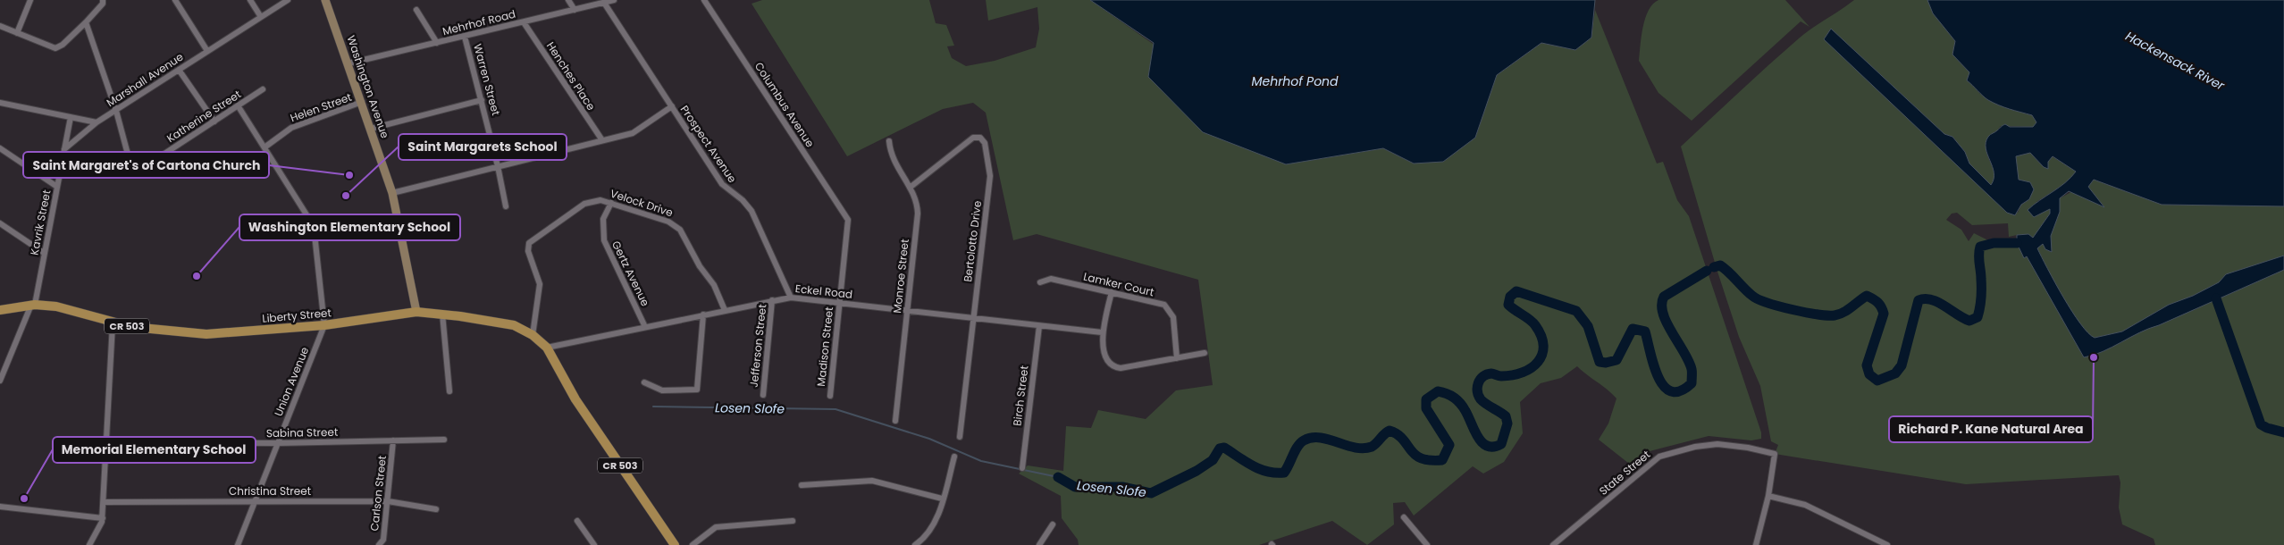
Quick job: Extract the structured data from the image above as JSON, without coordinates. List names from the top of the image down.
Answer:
{
  "streets": {
    "main road": ["Liberty Street", "CR 503"],
    "street": [
      "Mehrhof Road",
      "Henches Place",
      "Marshall Avenue",
      "Warren Street",
      "Washington Avenue",
      "Columbus Avenue",
      "Helen Street",
      "Katherine Street",
      "Prospect Avenue",
      "Velock Drive",
      "Kavrik Street",
      "Bertolotto Drive",
      "Gertz Avenue",
      "Monroe Street",
      "Lamker Court",
      "Eckel Road",
      "Jefferson Street",
      "Madison Street",
      "Union Avenue",
      "Birch Street",
      "Sabina Street",
      "State Street",
      "Christina Street",
      "Carlson Street"
    ]
  },
  "crossings": [
    ["Mehrhof Road", "Henches Place"],
    ["Mehrhof Road", "Warren Street"],
    ["Mehrhof Road", "Washington Avenue"],
    ["Mehrhof Road", "Prospect Avenue"],
    ["Marshall Avenue", "Katherine Street"],
    ["Marshall Avenue", "Kavrik Street"],
    ["Washington Avenue", "Helen Street"],
    ["Washington Avenue", "Liberty Street"],
    ["Columbus Avenue", "Madison Street"],
    ["Prospect Avenue", "Eckel Road"],
    ["Velock Drive", "Gertz Avenue"],
    ["Velock Drive", "Eckel Road"],
    ["Velock Drive", "Liberty Street"],
    ["Kavrik Street", "Liberty Street"],
    ["Bertolotto Drive", "Monroe Street"],
    ["Bertolotto Drive", "Eckel Road"],
    ["Gertz Avenue", "Eckel Road"],
    ["Monroe Street", "Eckel Road"],
    ["Eckel Road", "Liberty Street"],
    ["Eckel Road", "Jefferson Street"],
    ["Eckel Road", "Madison Street"],
    ["Eckel Road", "Birch Street"],
    ["Liberty Street", "Union Avenue"],
    ["Union Avenue", "Sabina Street"],
    ["Union Avenue", "Christina Street"],
    ["Sabina Street", "Carlson Street"],
    ["Christina Street", "Carlson Street"]
  ],
  "water": ["Hackensack River", "Mehrhof Pond", "Losen Slofe"],
  "places": [
    "Saint Margaret's of Cartona Church",
    "Saint Margarets School",
    "Washington Elementary School",
    "Richard P. Kane Natural Area",
    "Memorial Elementary School"
  ]
}
